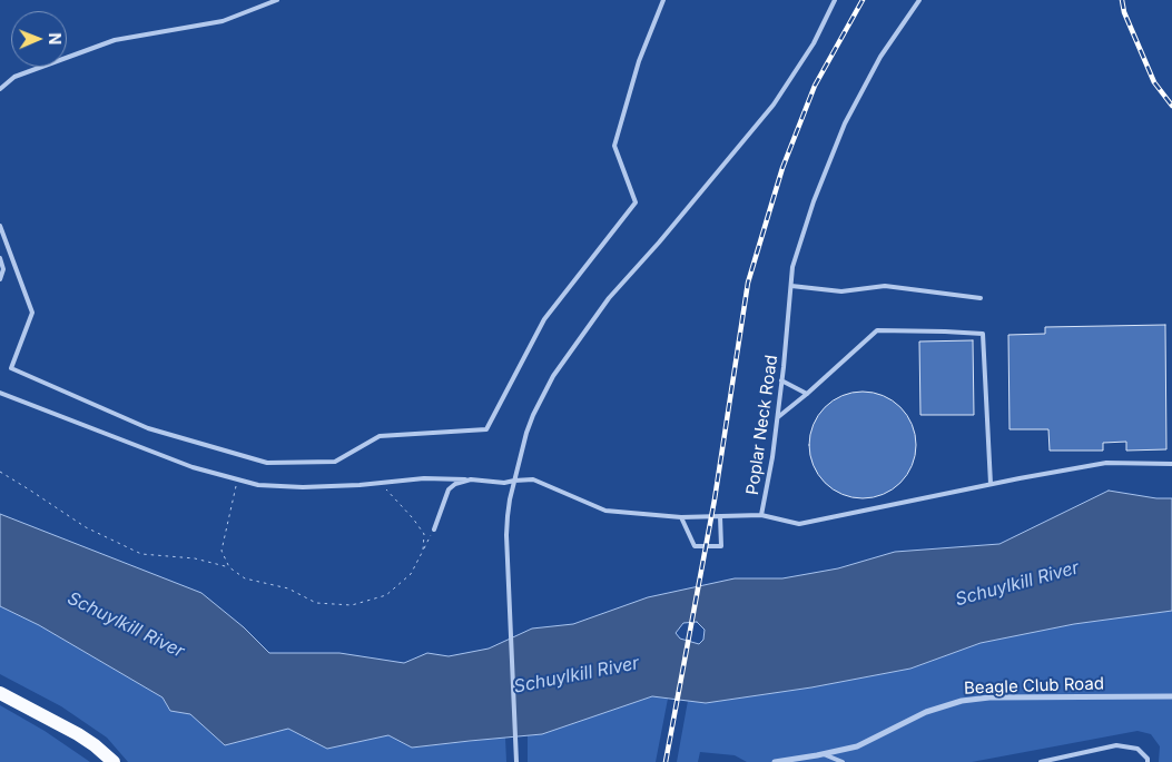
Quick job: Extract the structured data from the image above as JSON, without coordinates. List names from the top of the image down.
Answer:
{
  "streets": {
    "street": ["Beagle Club Road"],
    "lane": ["Poplar Neck Road"]
  },
  "water": ["Schuylkill River"],
  "north": "right"
}
